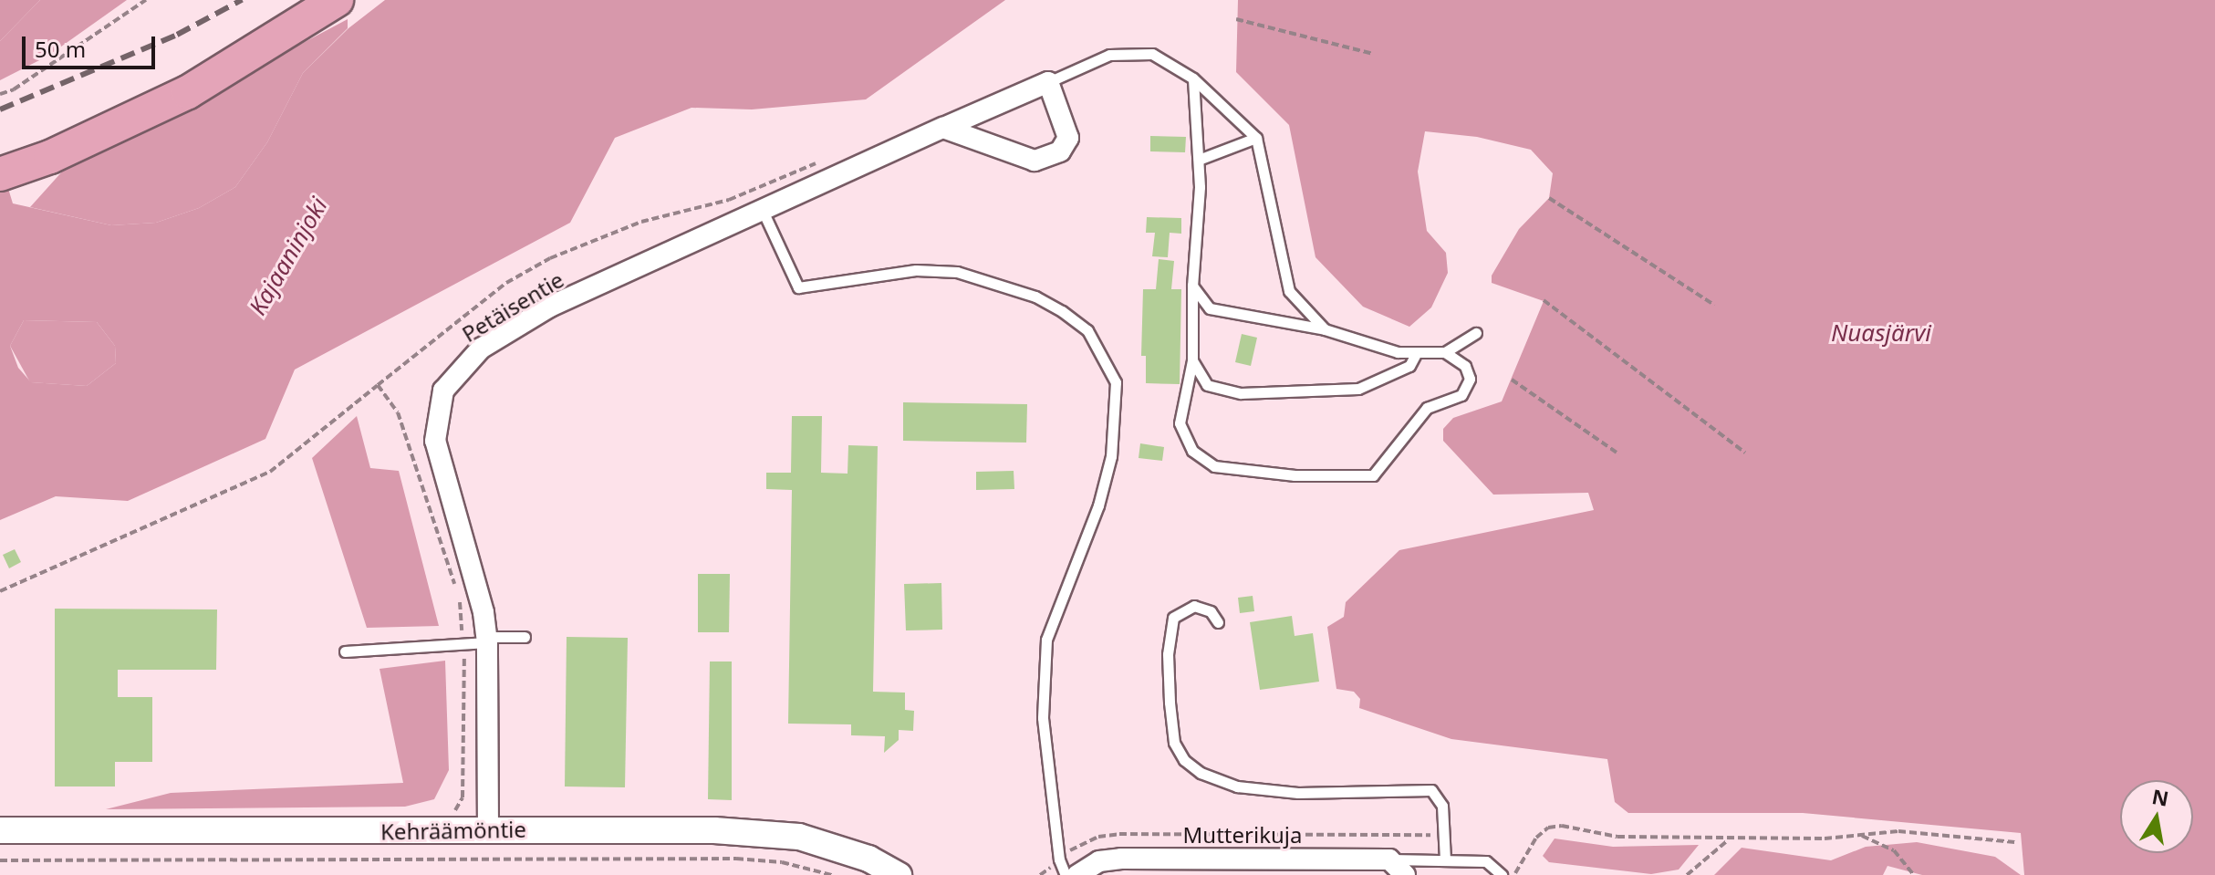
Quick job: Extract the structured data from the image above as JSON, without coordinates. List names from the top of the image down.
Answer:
{
  "streets": {
    "street": ["Petäisentie", "Kehräämöntie", "Mutterikuja"]
  },
  "crossings": [
    ["Petäisentie", "Kehräämöntie"]
  ],
  "water": ["Kajaaninjoki", "Nuasjärvi"],
  "scale_bar": "50 m",
  "north": "top"
}
